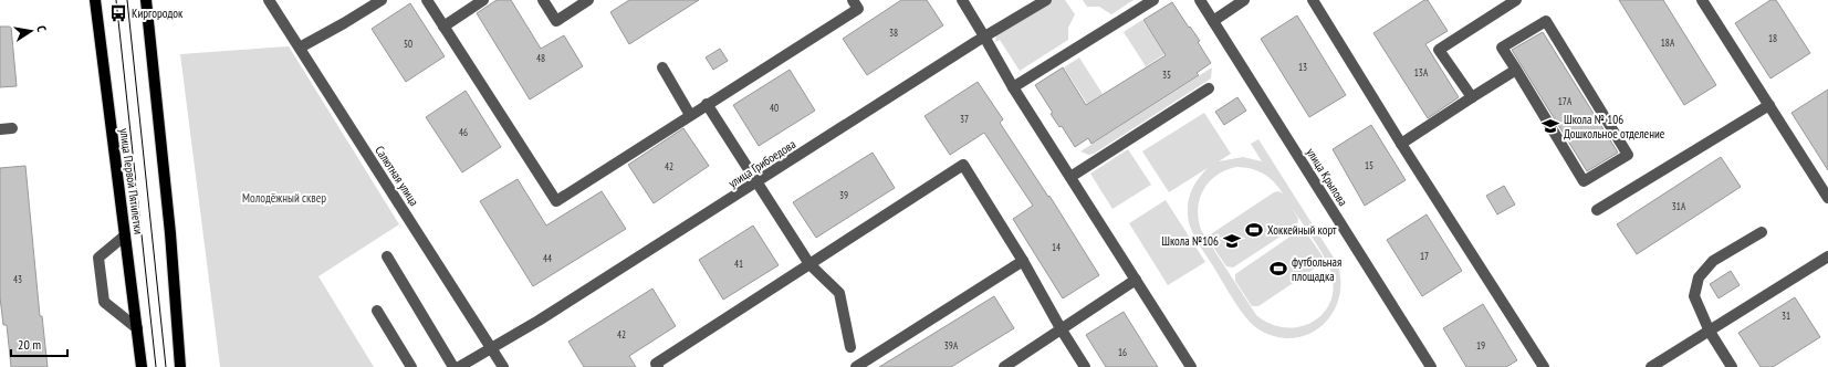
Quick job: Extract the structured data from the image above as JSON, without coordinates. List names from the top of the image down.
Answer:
{
  "streets": {
    "main road": ["улица Первой Пятилетки"],
    "street": ["улица Грибоедова", "Салютная улица", "улица Крылова"]
  },
  "crossings": [
    ["улица Грибоедова", "Салютная улица"]
  ],
  "parks": ["Молодёжный сквер"],
  "places": {
    "bus stop": ["Киргородок"],
    "school or university": ["Школа № 106 Дошкольное отделение", "Школа №106"],
    "sports": ["Хоккейный корт", "футбольная площадка"]
  },
  "house_numbers": [
    "38",
    "18",
    "18А",
    "50",
    "48",
    "13",
    "13А",
    "35",
    "17А",
    "40",
    "37",
    "46",
    "15",
    "42",
    "39",
    "31А",
    "14",
    "17",
    "44",
    "41",
    "43",
    "31",
    "42",
    "39А",
    "19",
    "16"
  ],
  "scale_bar": "20 m",
  "north": "right"
}
